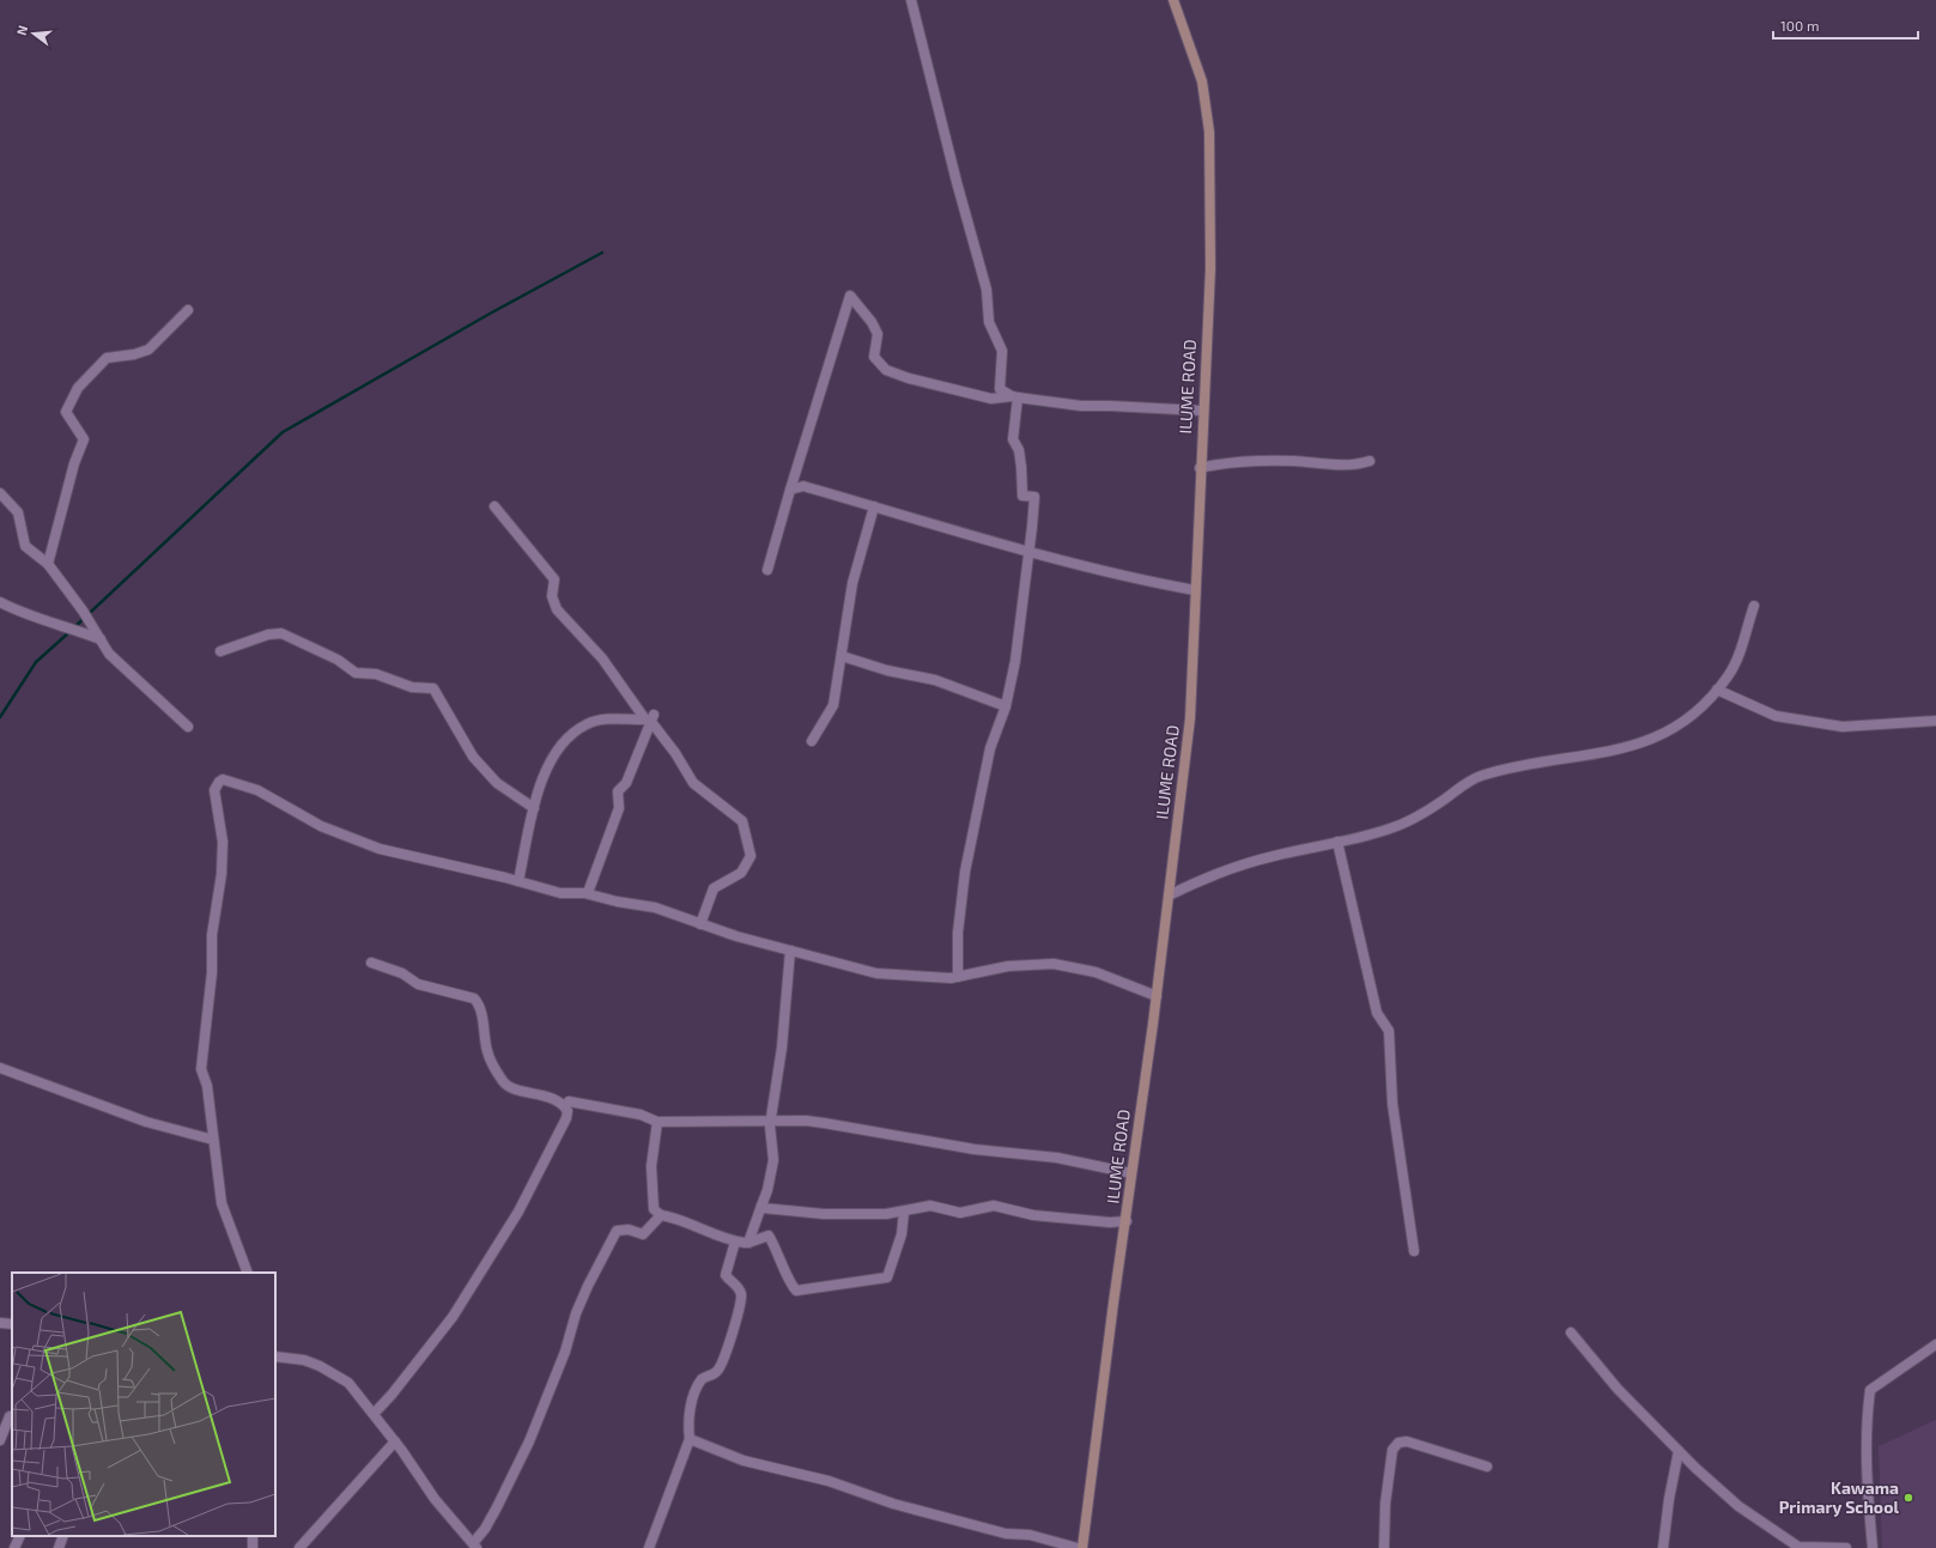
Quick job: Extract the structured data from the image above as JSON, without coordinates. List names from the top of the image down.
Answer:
{
  "streets": {
    "street": ["ILUME ROAD"]
  },
  "places": ["Kawama Primary School"],
  "scale_bar": "100 m",
  "north": "left"
}
